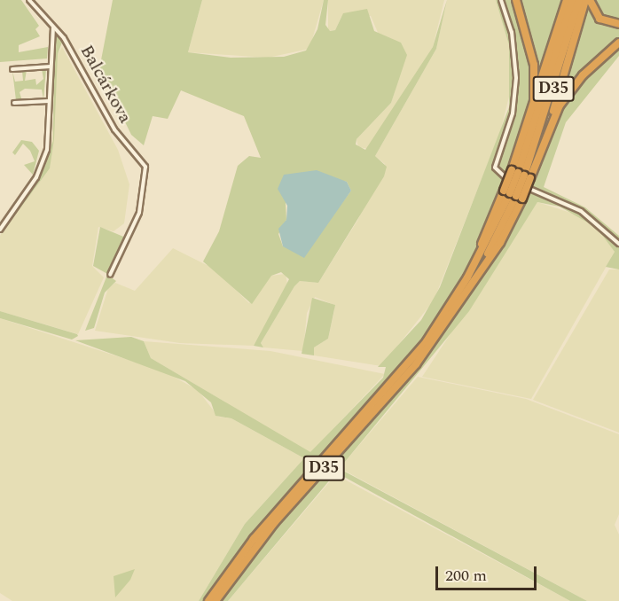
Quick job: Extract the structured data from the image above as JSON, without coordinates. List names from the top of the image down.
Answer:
{
  "streets": {
    "highway": ["D35"],
    "street": ["Balcárkova"]
  },
  "scale_bar": "200 m"
}
